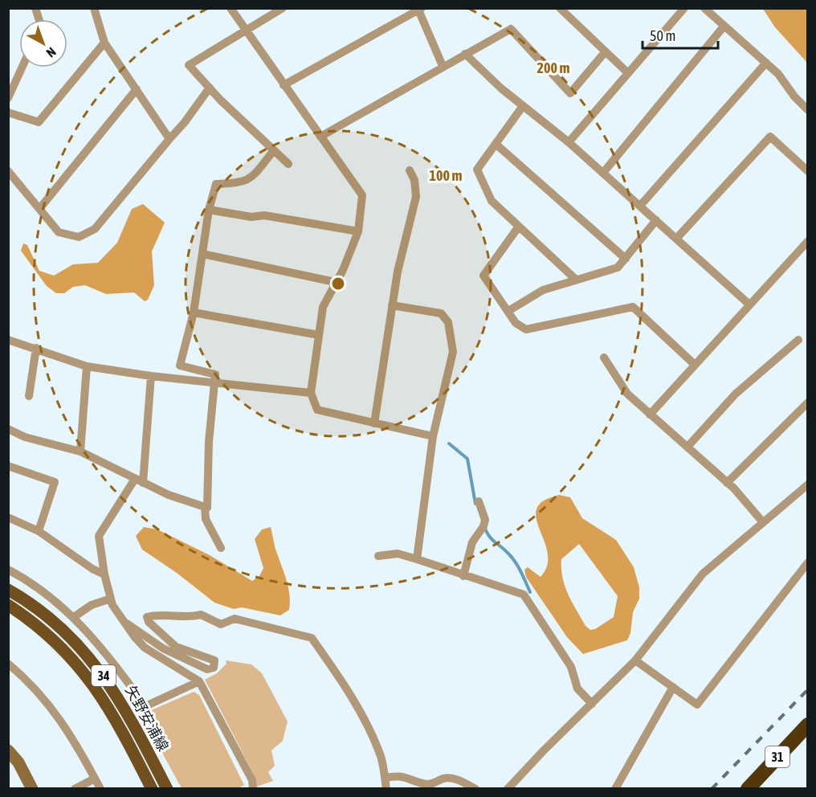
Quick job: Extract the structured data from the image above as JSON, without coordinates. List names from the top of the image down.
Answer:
{
  "streets": {
    "highway": ["31"],
    "main road": ["34", "矢野安浦線"]
  },
  "scale_bar": "50 m",
  "north": "bottom right",
  "rings": ["200 m", "100 m"]
}
